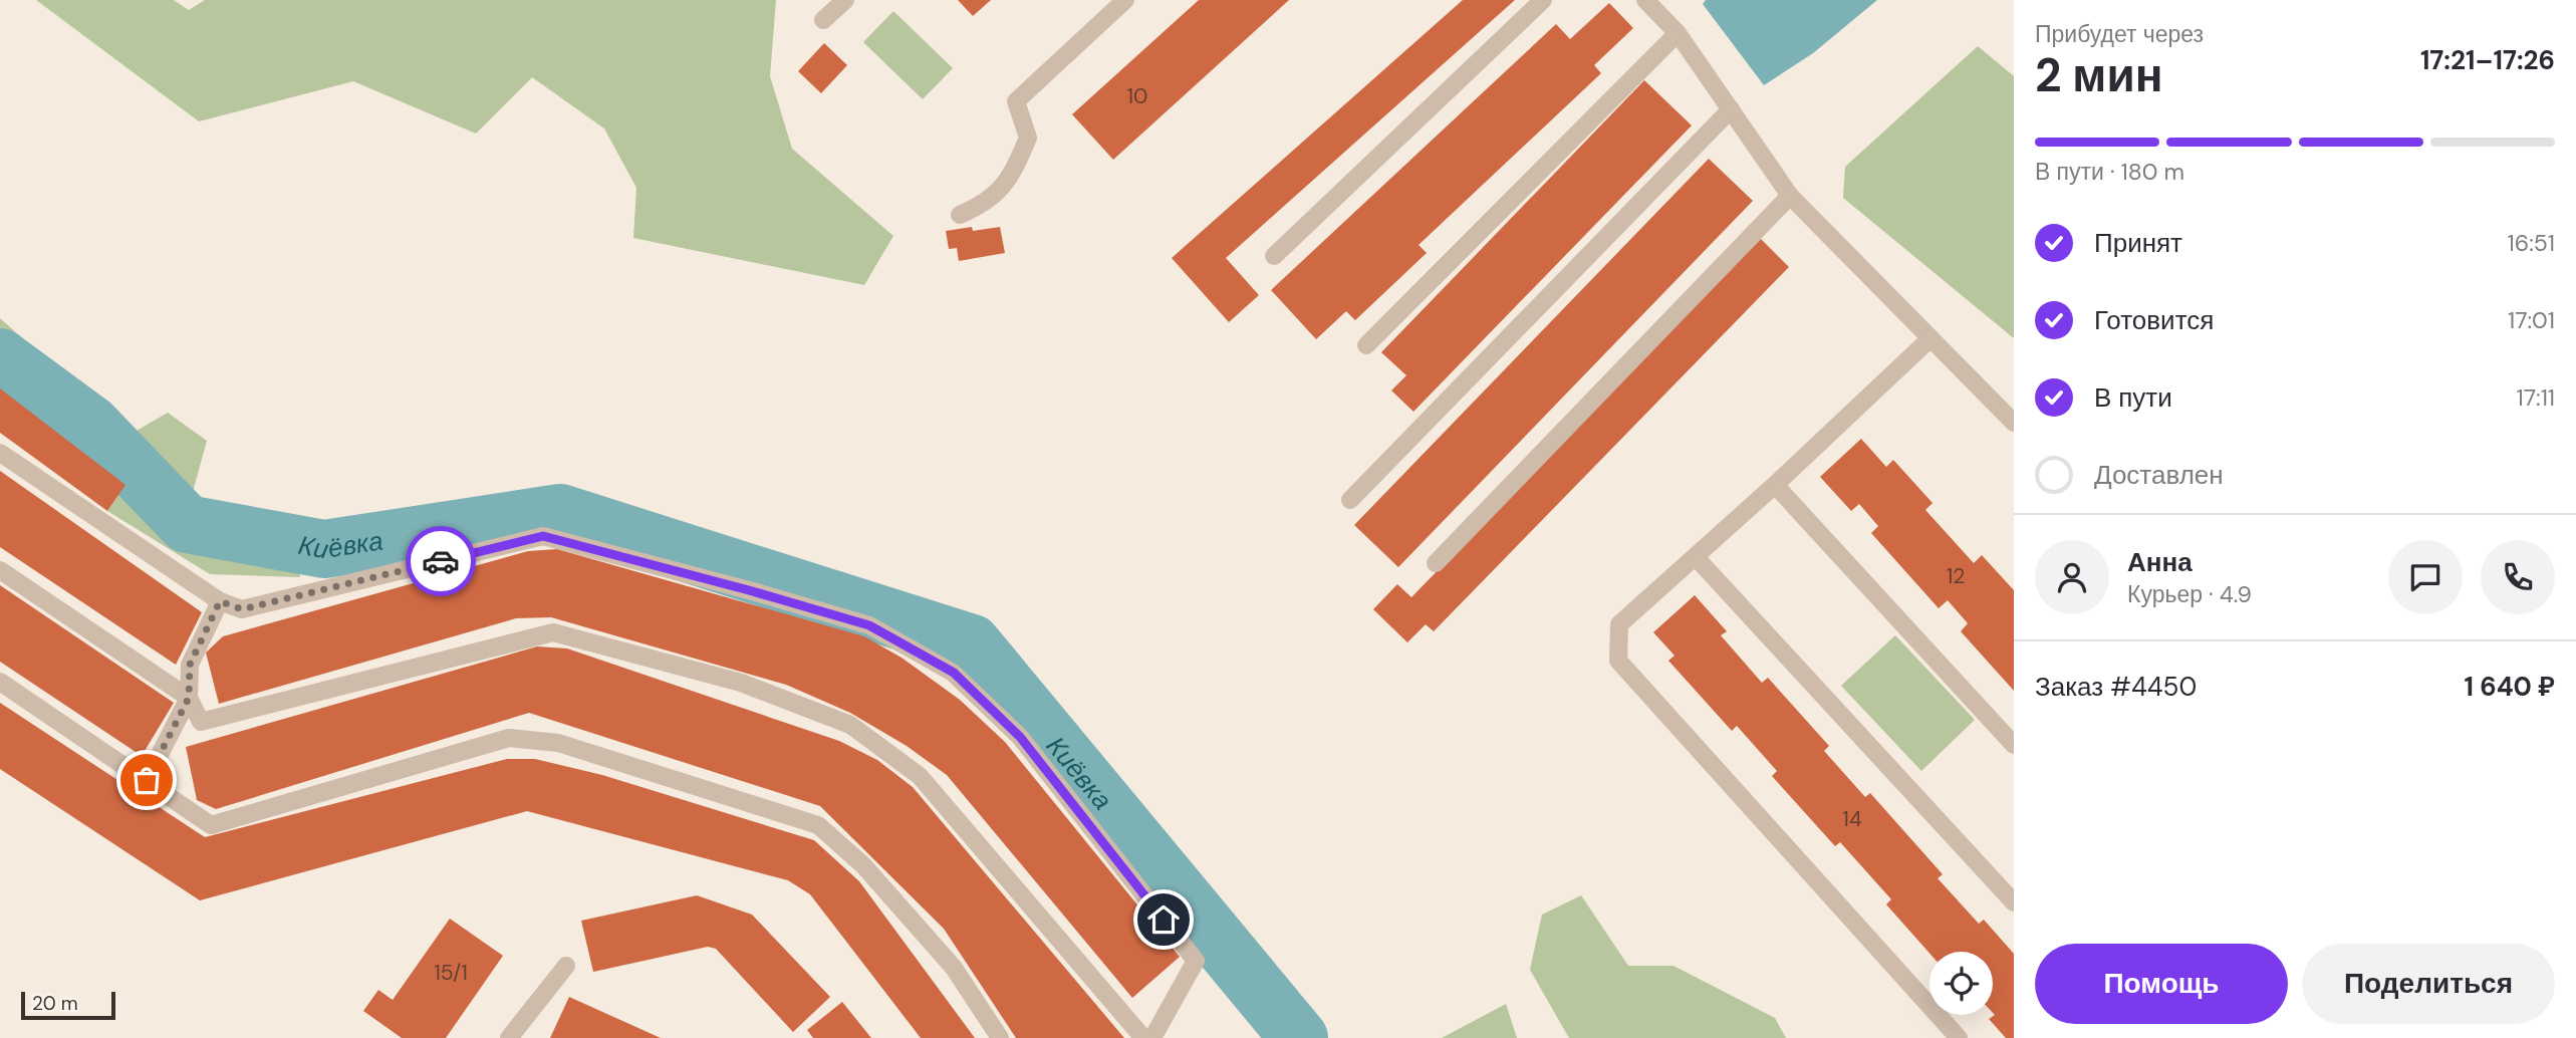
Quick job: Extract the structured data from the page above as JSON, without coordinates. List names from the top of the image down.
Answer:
{
  "water": ["Киёвка"],
  "house_numbers": [
    "10",
    "12",
    "14",
    "15/1"
  ],
  "scale_bar": "20 m",
  "page": {
    "heading": ["2 мин", "Прибудет через", "17:21–17:26"],
    "panel": [
      "Анна",
      "Курьер · 4.9",
      "Заказ #4450",
      "1 640 ₽"
    ],
    "bar": "В пути · 180 m",
    "list": [
      ["Принят", "16:51"],
      ["Готовится", "17:01"],
      ["В пути", "17:11"],
      "Доставлен"
    ],
    "buttons": ["Помощь", "Поделиться"],
    "scale": "20 m"
  }
}
